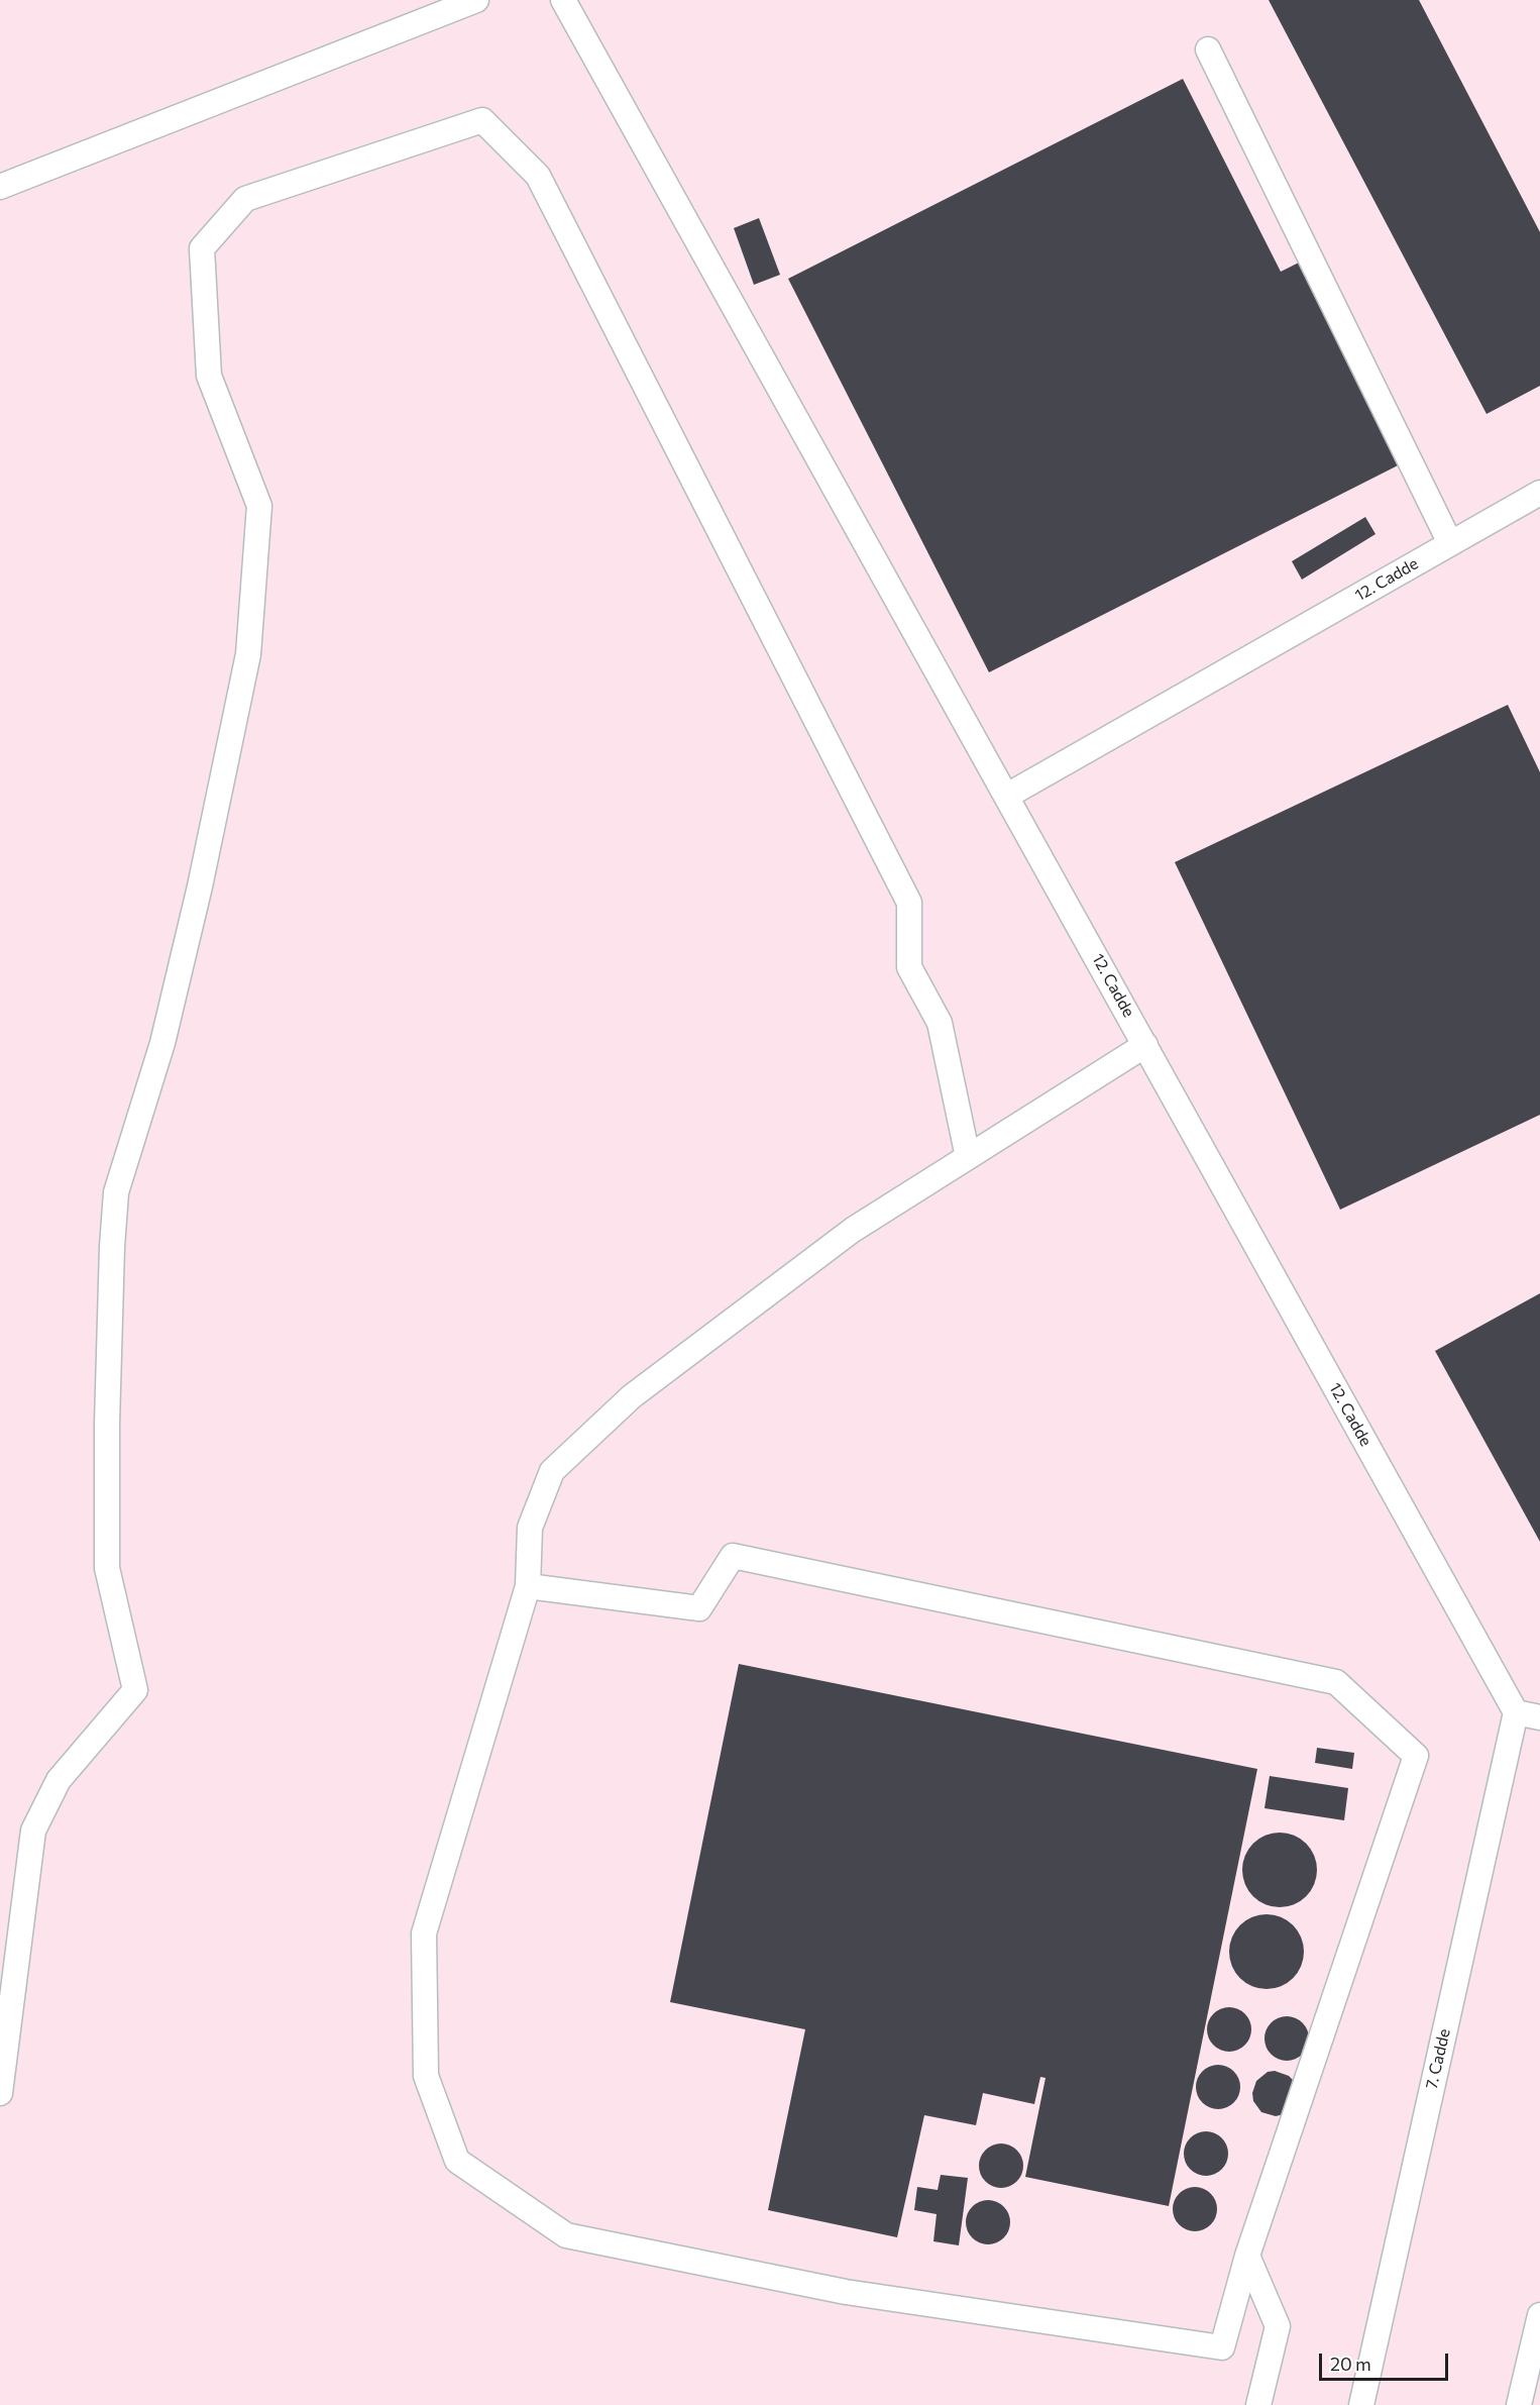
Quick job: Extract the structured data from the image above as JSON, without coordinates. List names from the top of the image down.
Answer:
{
  "streets": {
    "lane": ["12. Cadde", "7. Cadde"]
  },
  "crossings": [
    ["12. Cadde", "7. Cadde"]
  ],
  "scale_bar": "20 m"
}
